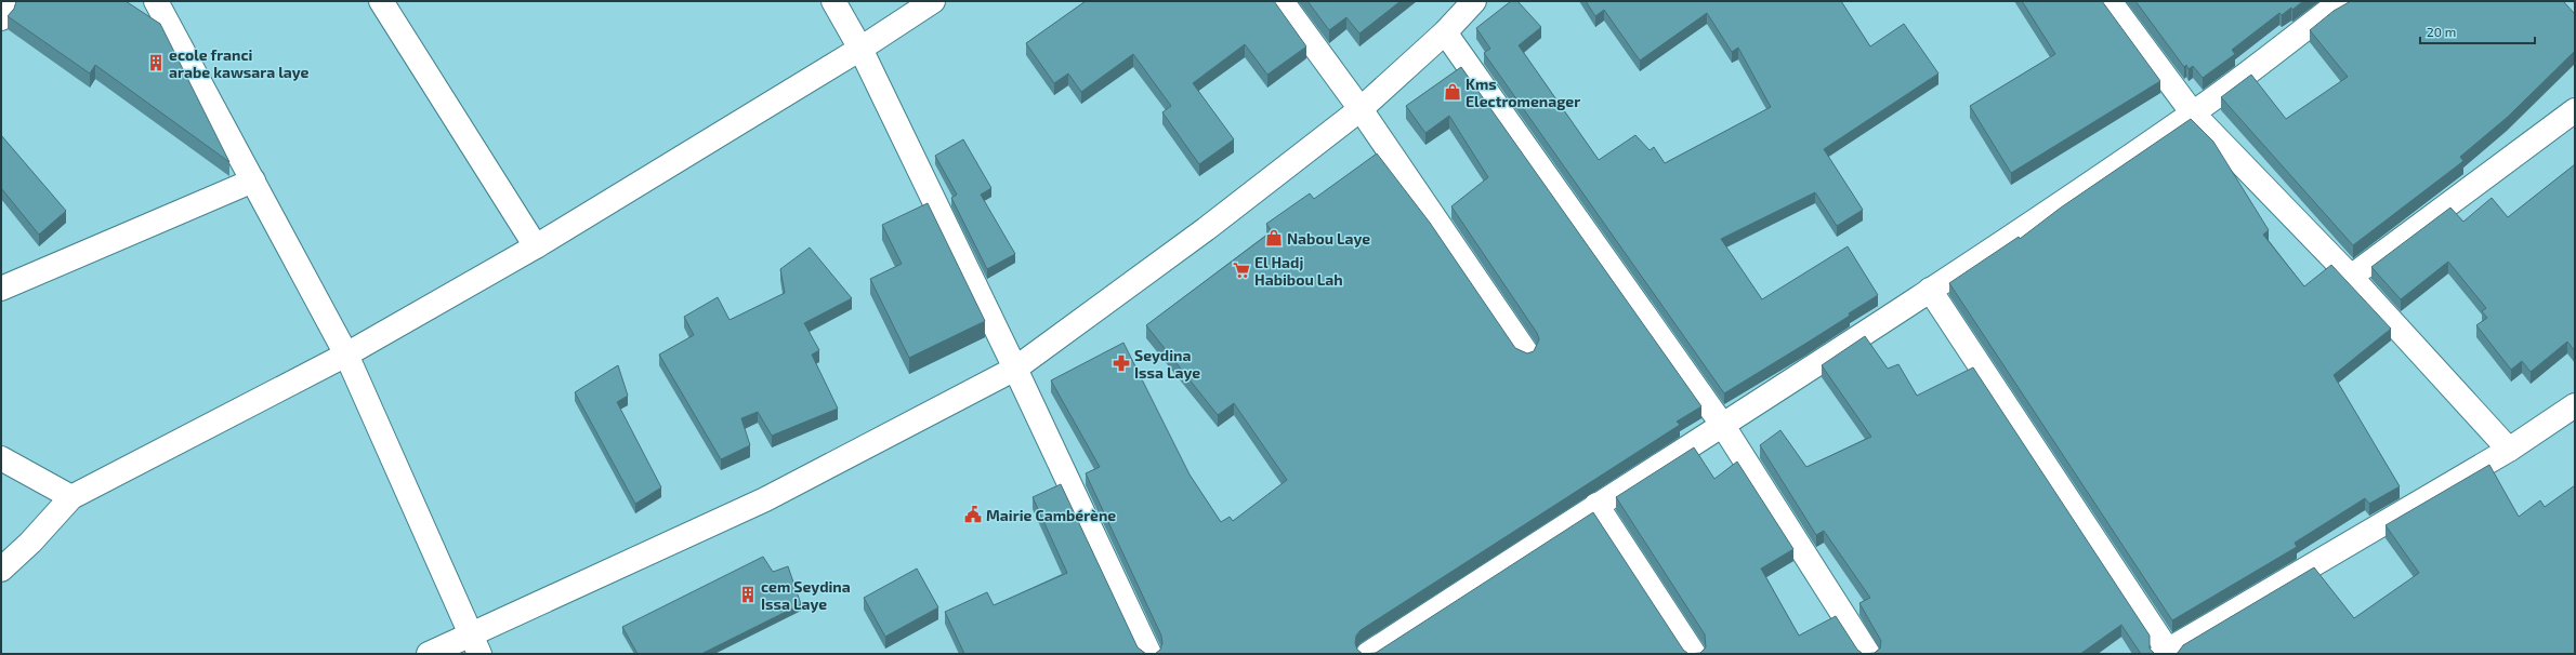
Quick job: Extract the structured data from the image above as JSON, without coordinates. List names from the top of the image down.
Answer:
{
  "places": {
    "building": ["ecole franci arabe kawsara laye", "cem Seydina Issa Laye"],
    "shop": ["Kms Electromenager", "Nabou Laye"],
    "supermarket": ["El Hadj Habibou Lah"],
    "pharmacy": ["Seydina Issa Laye"],
    "public building": ["Mairie Cambérène"]
  },
  "scale_bar": "20 m"
}
